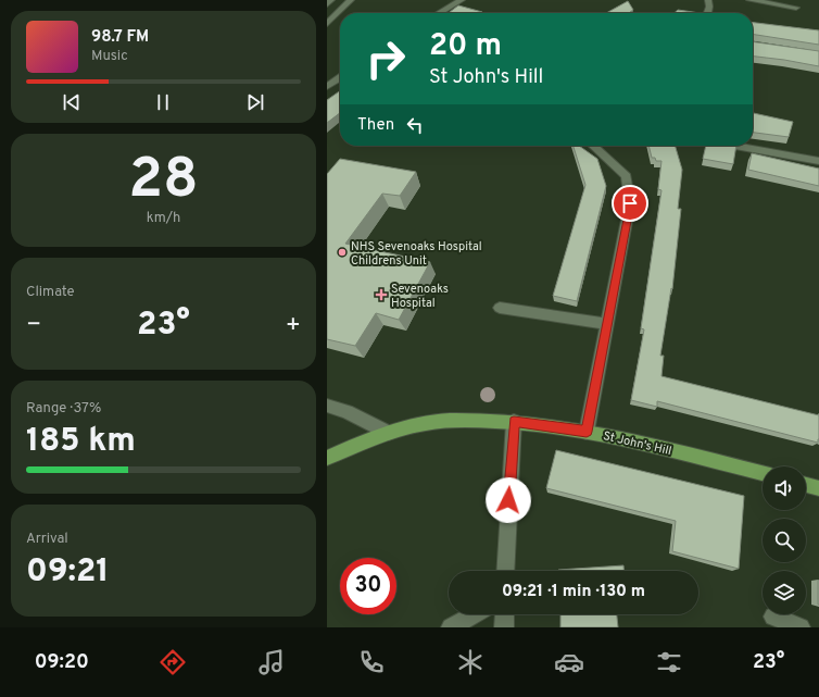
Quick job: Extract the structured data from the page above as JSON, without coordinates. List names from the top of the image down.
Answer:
{
  "streets": {
    "main road": ["St John's Hill"]
  },
  "places": {
    "other": ["NHS Sevenoaks Hospital Childrens Unit"],
    "health": ["Sevenoaks Hospital"]
  },
  "page": {
    "turn": ["20 m", "St John's Hill"],
    "song": ["98.7 FM", "Music"],
    "then": "Then",
    "tile": [
      ["28", "km/h"],
      "Climate",
      ["Range · 37%", "185 km"],
      ["Arrival", "09:21"]
    ],
    "heat": ["−", "23°", "+"],
    "limit": "30",
    "trip": "09:21 · 1 min · 130 m",
    "tabs": ["09:20", "23°"]
  }
}
